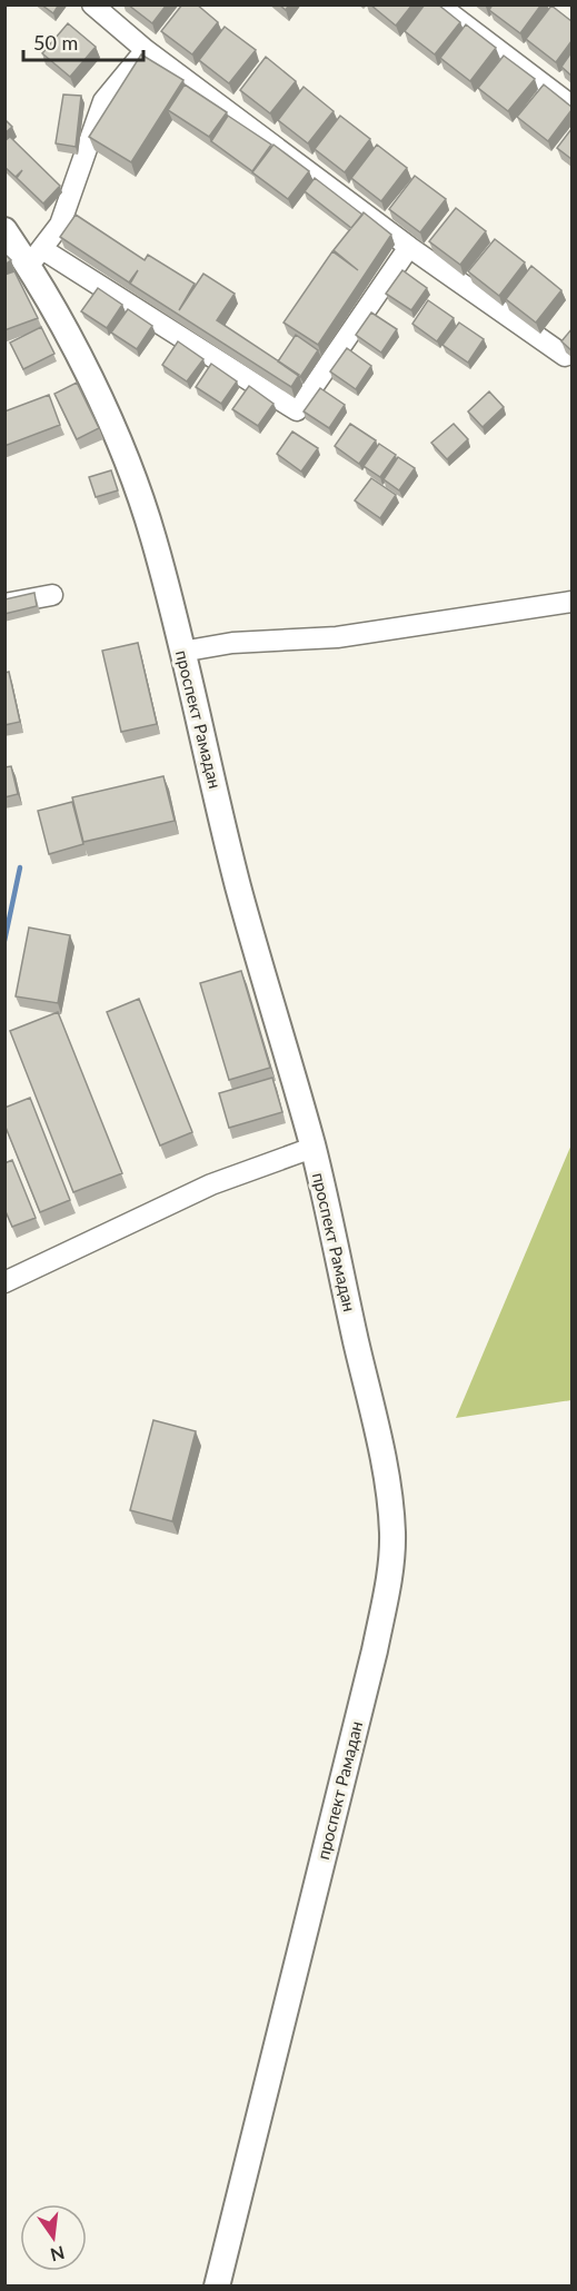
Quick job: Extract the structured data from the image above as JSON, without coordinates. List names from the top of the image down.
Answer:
{
  "streets": {
    "main road": ["проспект Рамадан"]
  },
  "scale_bar": "50 m",
  "north": "bottom"
}
